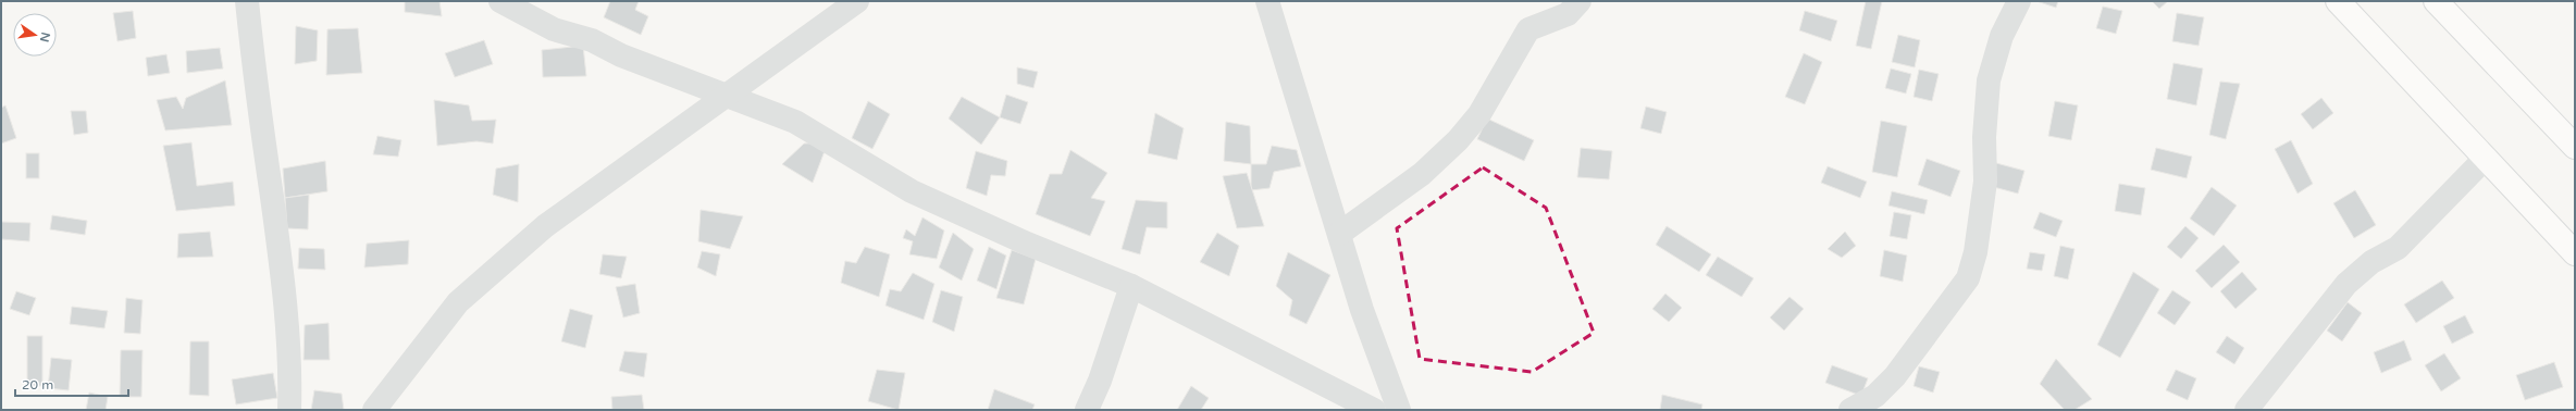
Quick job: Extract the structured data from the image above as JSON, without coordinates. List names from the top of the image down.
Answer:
{
  "scale_bar": "20 m",
  "north": "right"
}
